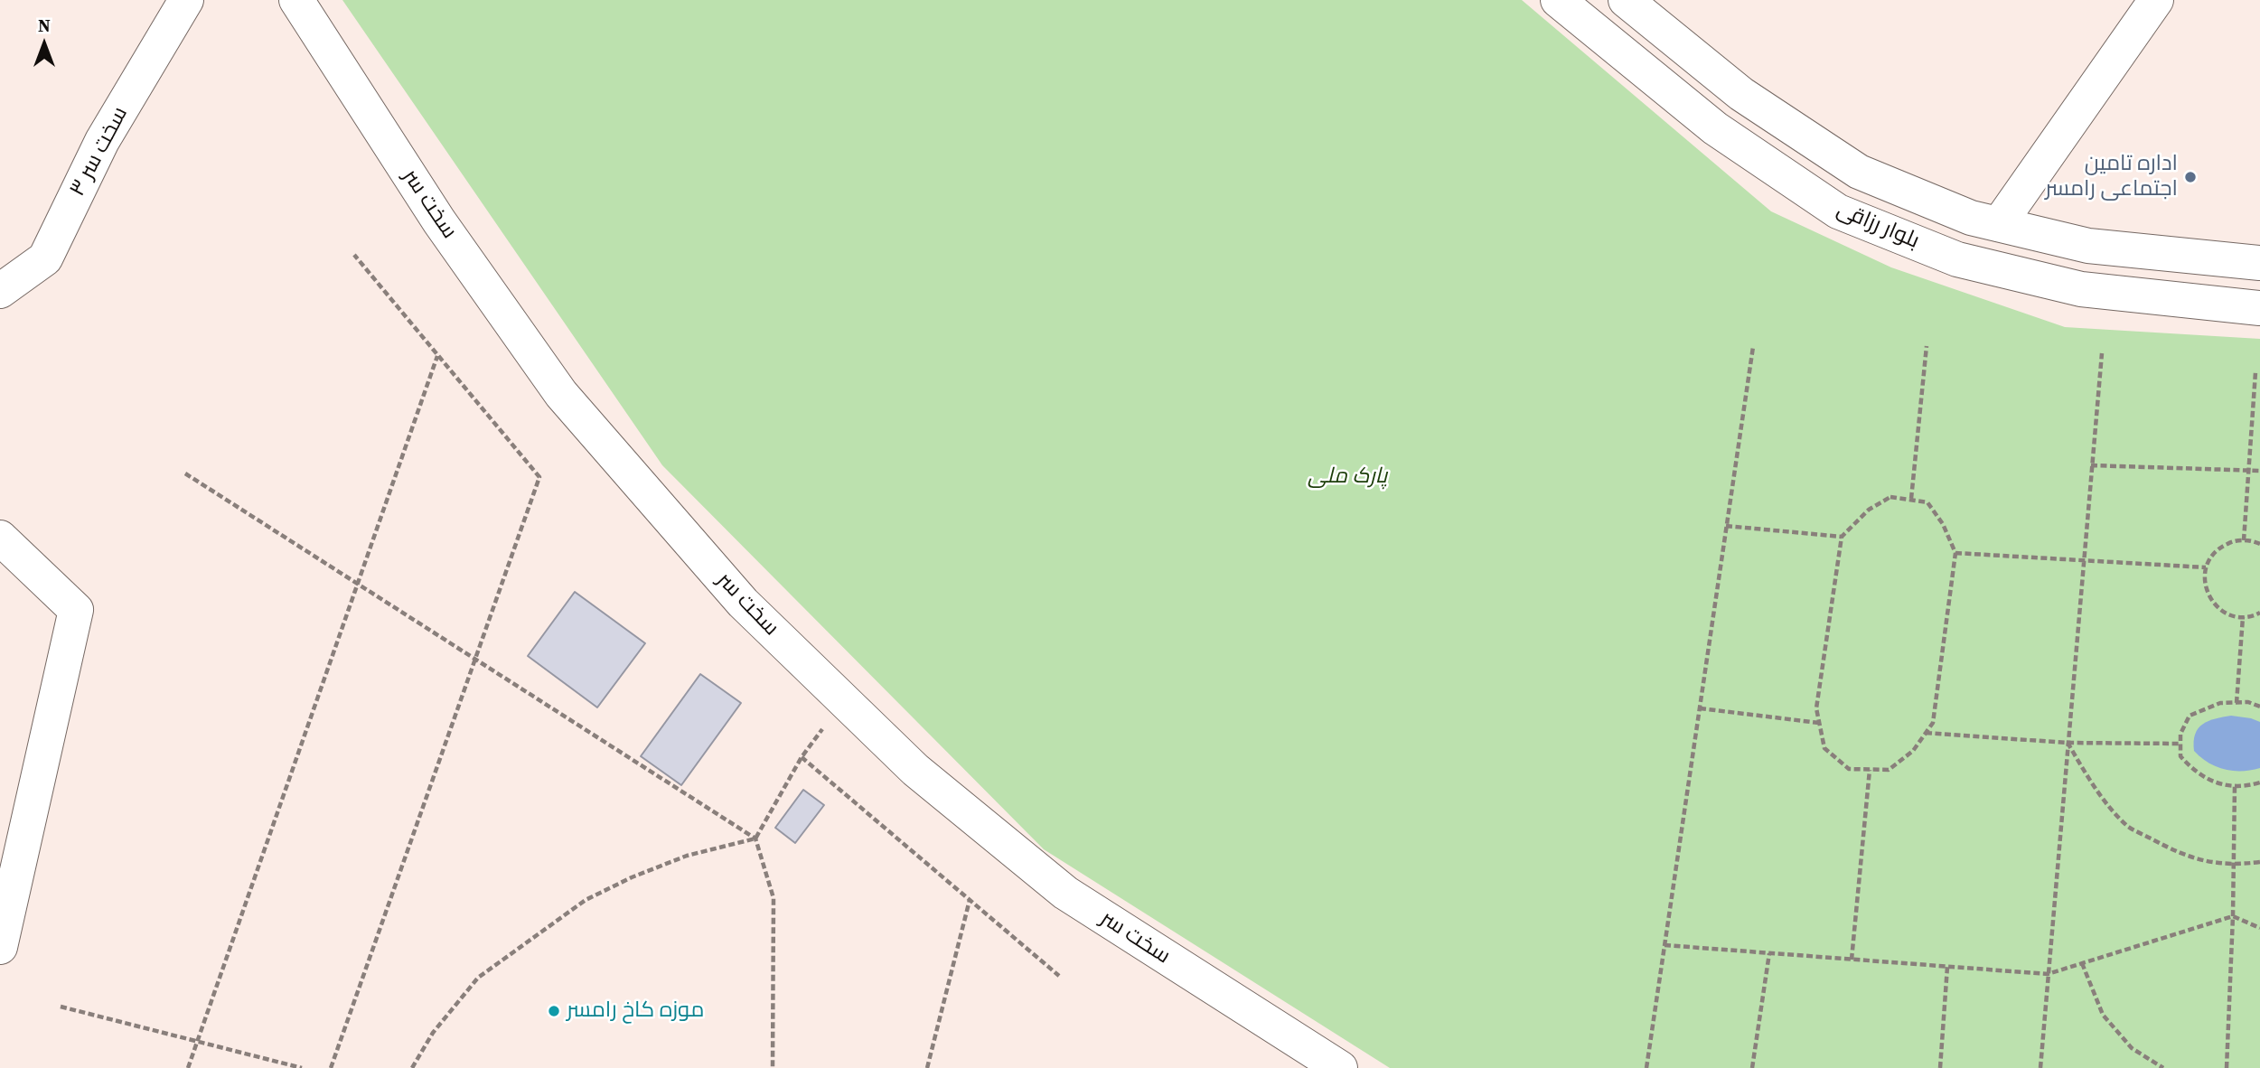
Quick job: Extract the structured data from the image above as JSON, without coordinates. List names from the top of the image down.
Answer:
{
  "streets": {
    "main road": ["سخت سر ۳", "سخت سر", "بلوار رزاقی"]
  },
  "parks": ["پارک ملی"],
  "places": ["اداره تامین اجتماعی رامسر", "موزه کاخ رامسر"],
  "north": "top"
}
